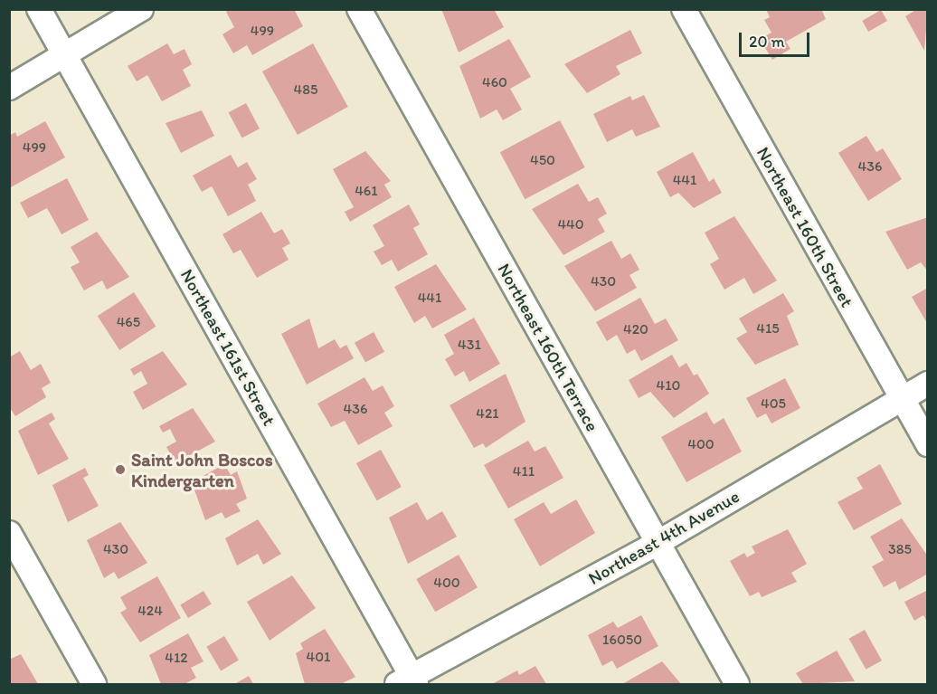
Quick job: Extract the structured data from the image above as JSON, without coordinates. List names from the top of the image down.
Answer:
{
  "streets": {
    "street": [
      "Northeast 160th Street",
      "Northeast 161st Street",
      "Northeast 160th Terrace",
      "Northeast 4th Avenue"
    ]
  },
  "crossings": [
    ["Northeast 160th Street", "Northeast 4th Avenue"],
    ["Northeast 161st Street", "Northeast 4th Avenue"],
    ["Northeast 160th Terrace", "Northeast 4th Avenue"]
  ],
  "places": ["Saint John Boscos Kindergarten"],
  "house_numbers": [
    "499",
    "460",
    "485",
    "499",
    "450",
    "436",
    "441",
    "461",
    "440",
    "430",
    "441",
    "465",
    "415",
    "420",
    "431",
    "410",
    "405",
    "436",
    "421",
    "400",
    "411",
    "430",
    "385",
    "400",
    "424",
    "16050",
    "401",
    "412"
  ],
  "scale_bar": "20 m"
}
